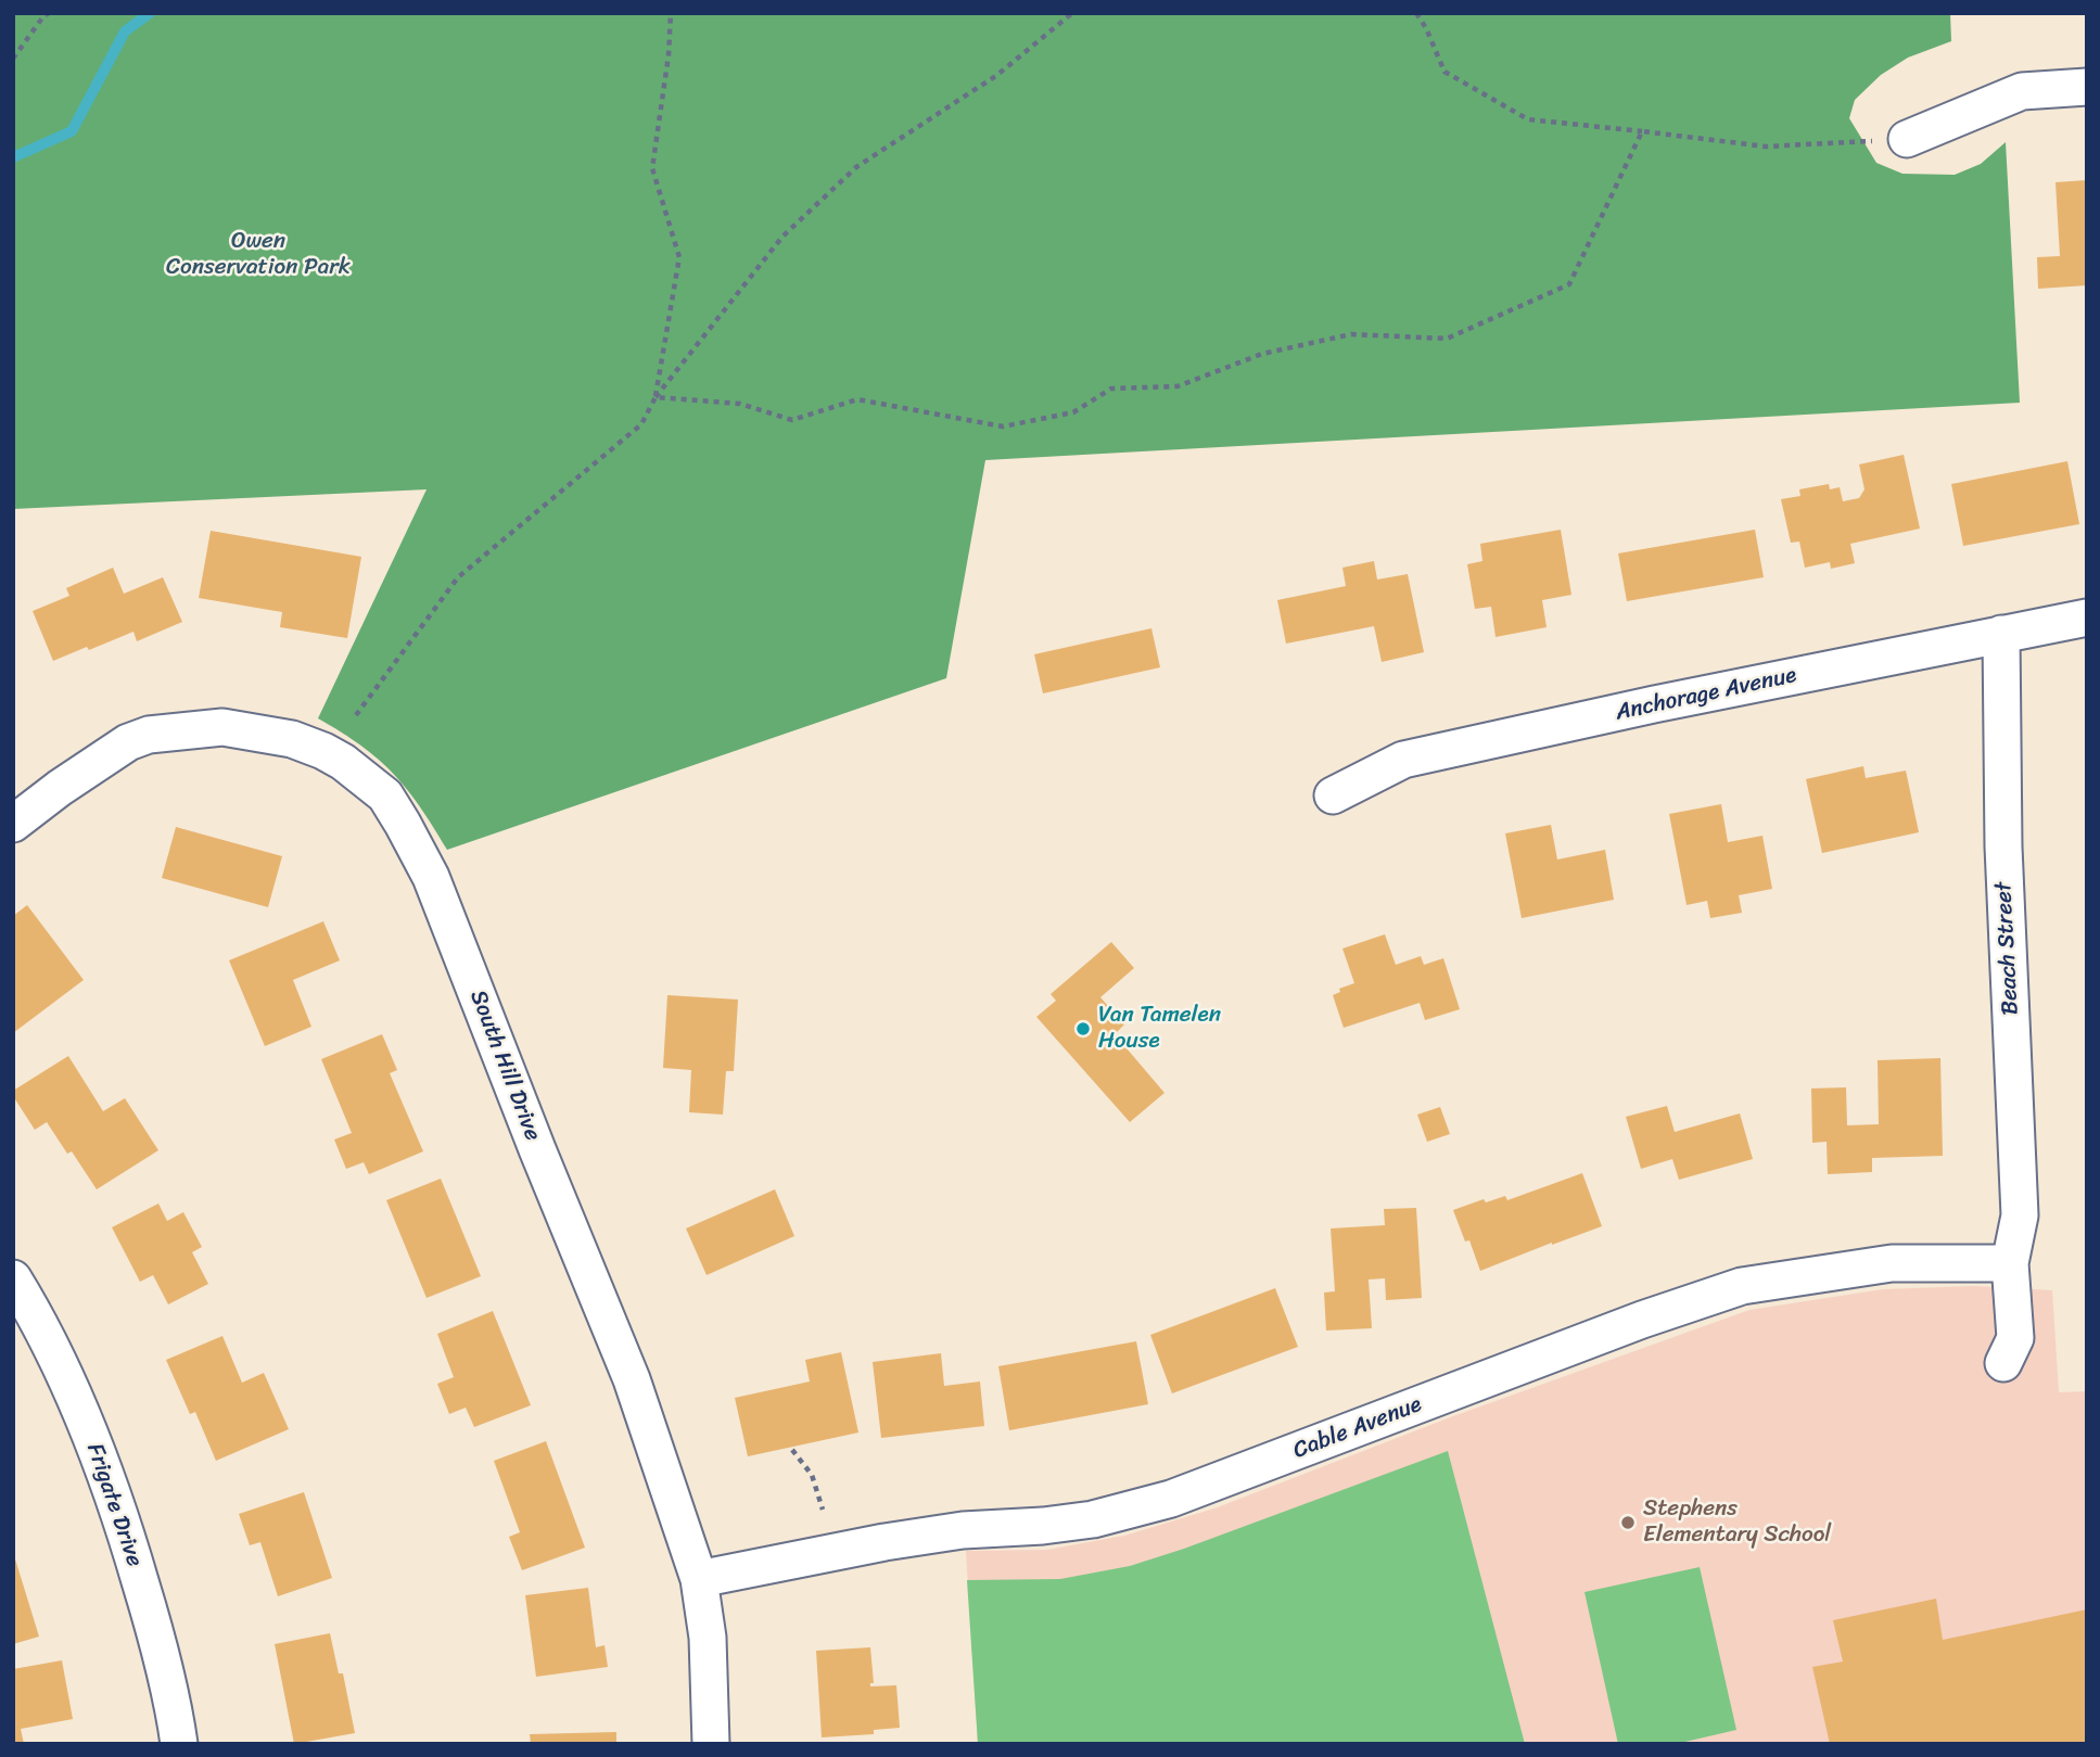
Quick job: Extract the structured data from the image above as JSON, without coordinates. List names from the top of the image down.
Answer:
{
  "streets": {
    "street": [
      "Anchorage Avenue",
      "Beach Street",
      "South Hill Drive",
      "Cable Avenue",
      "Frigate Drive"
    ]
  },
  "crossings": [
    ["Anchorage Avenue", "Beach Street"],
    ["Beach Street", "Cable Avenue"],
    ["South Hill Drive", "Cable Avenue"]
  ],
  "parks": ["Owen Conservation Park"],
  "places": ["Van Tamelen House", "Stephens Elementary School"]
}
